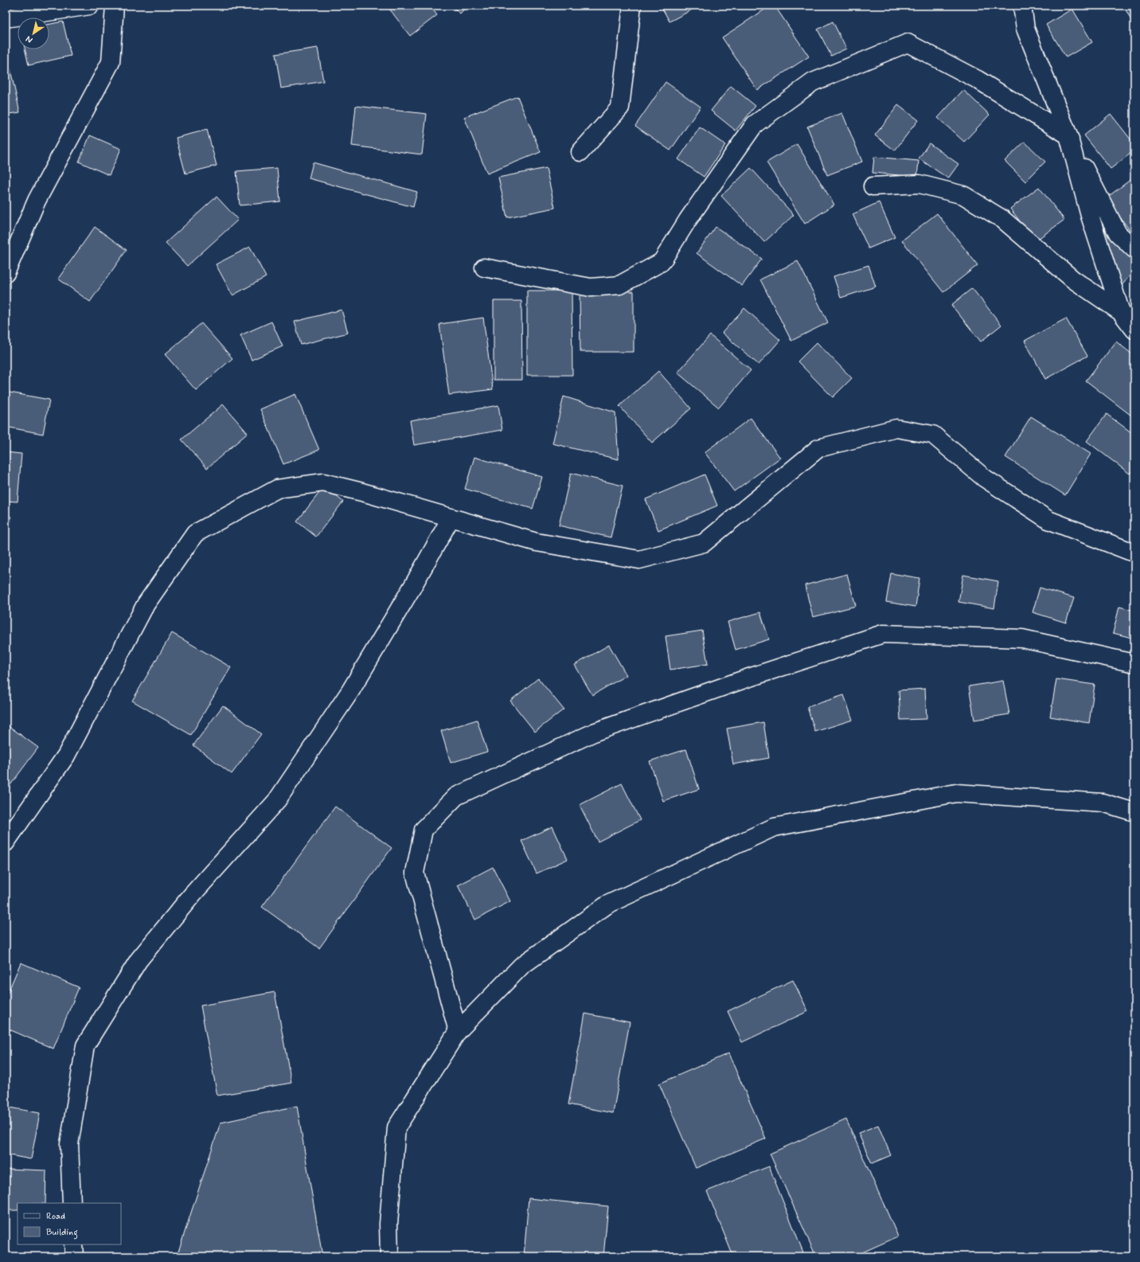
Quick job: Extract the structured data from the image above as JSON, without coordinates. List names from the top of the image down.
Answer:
{
  "legend": ["Road", "Building"],
  "north": "bottom left"
}
